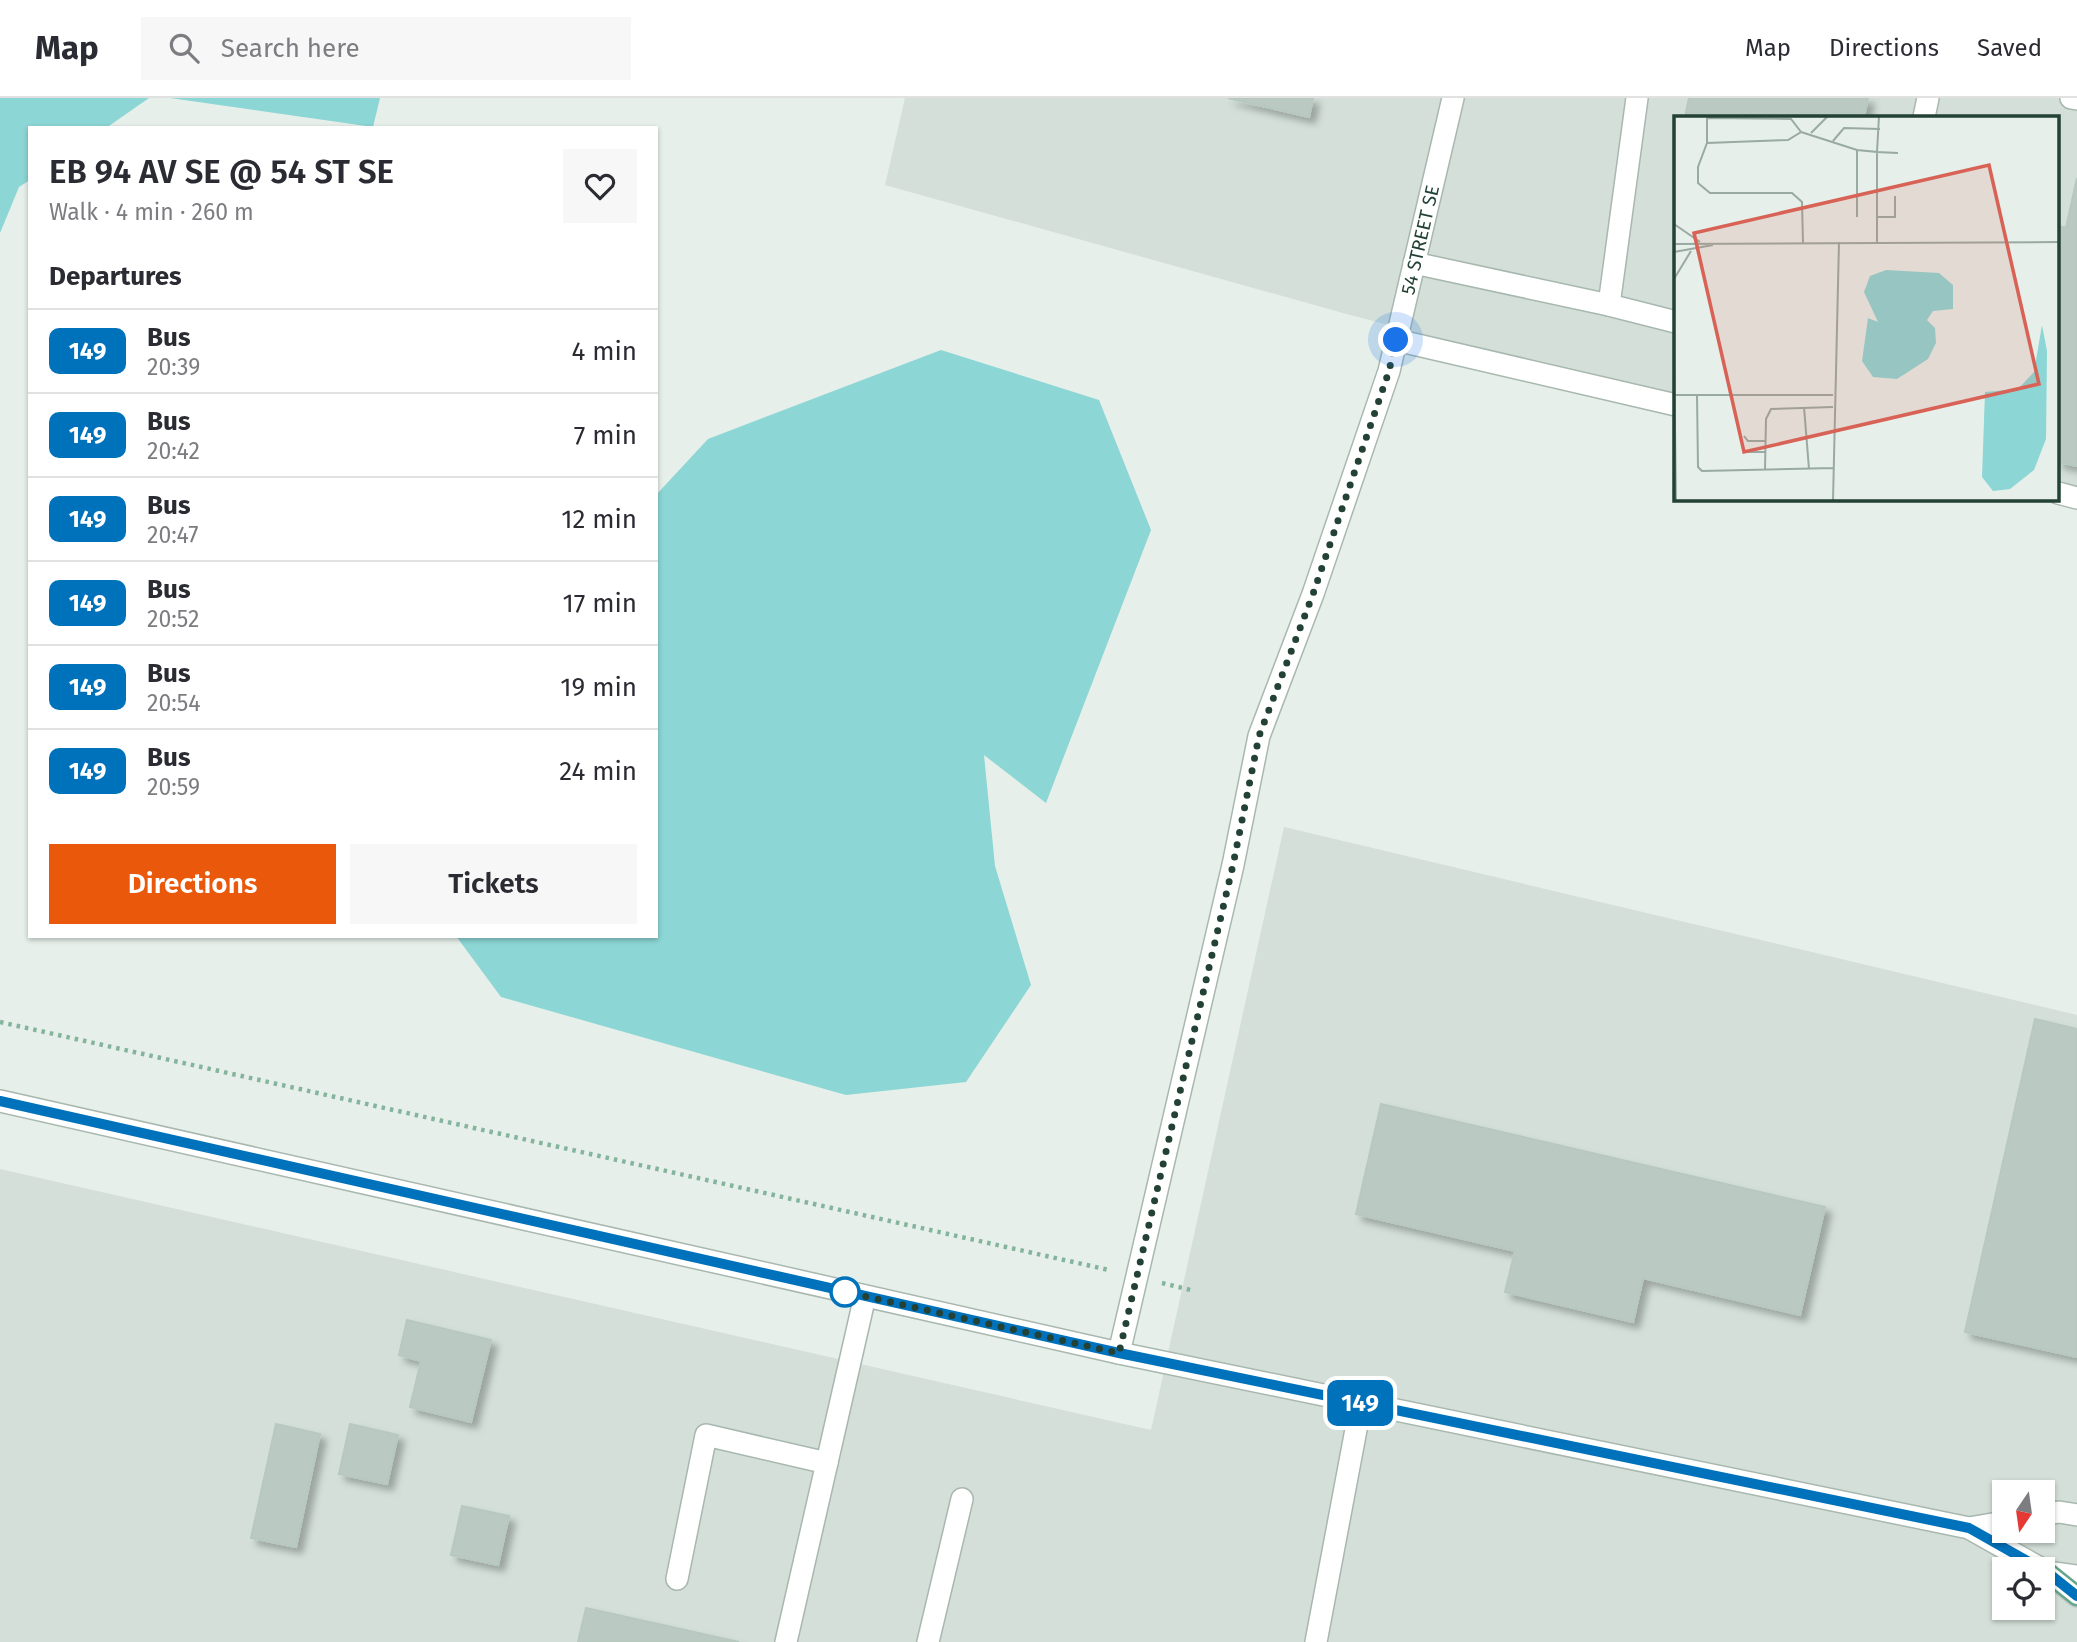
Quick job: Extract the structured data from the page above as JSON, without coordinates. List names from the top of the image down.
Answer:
{
  "streets": {
    "street": ["54 STREET SE"]
  },
  "lines": ["bus line 149"],
  "north": "bottom",
  "page": {
    "header": "Map",
    "search": "Search here",
    "nav": ["Map", "Directions", "Saved"],
    "on_map": "149",
    "heading": [
      ["EB 94 AV SE @ 54 ST SE", "Walk · 4 min · 260 m"],
      "Departures"
    ],
    "list": [
      {
        "mark": "149",
        "name": "Bus",
        "note": "20:39",
        "value": "4 min"
      },
      {
        "mark": "149",
        "name": "Bus",
        "note": "20:42",
        "value": "7 min"
      },
      {
        "mark": "149",
        "name": "Bus",
        "note": "20:47",
        "value": "12 min"
      },
      {
        "mark": "149",
        "name": "Bus",
        "note": "20:52",
        "value": "17 min"
      },
      {
        "mark": "149",
        "name": "Bus",
        "note": "20:54",
        "value": "19 min"
      },
      {
        "mark": "149",
        "name": "Bus",
        "note": "20:59",
        "value": "24 min"
      }
    ],
    "buttons": ["Directions", "Tickets"]
  }
}
